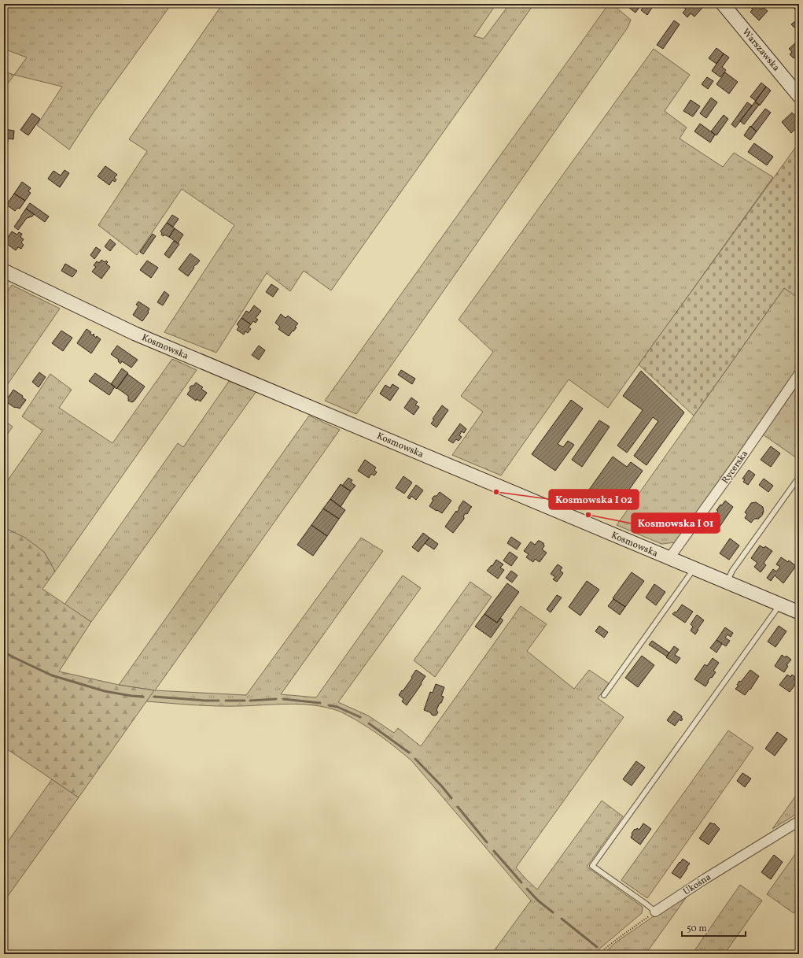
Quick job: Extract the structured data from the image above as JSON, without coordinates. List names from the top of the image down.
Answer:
{
  "streets": {
    "street": [
      "Warszawska",
      "Kosmowska",
      "Rycerska",
      "Ukośna"
    ]
  },
  "crossings": [
    ["Kosmowska", "Rycerska"]
  ],
  "places": ["Kosmowska I 02", "Kosmowska I 01"],
  "scale_bar": "50 m"
}
